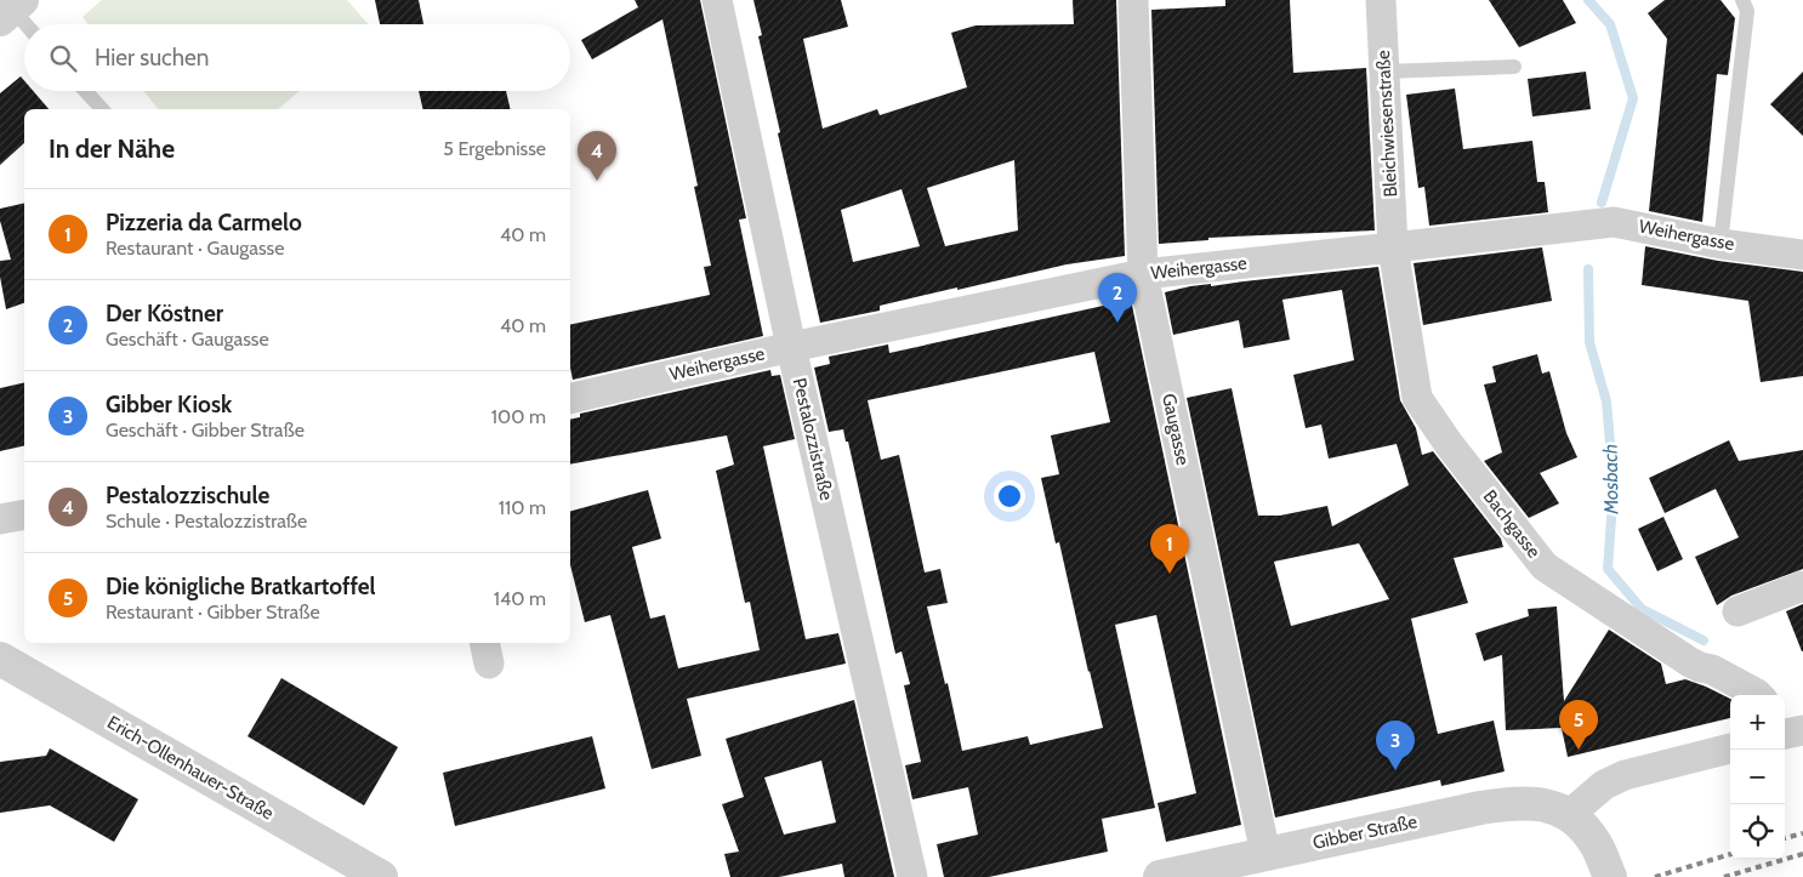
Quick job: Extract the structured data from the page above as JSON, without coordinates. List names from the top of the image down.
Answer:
{
  "streets": {
    "street": [
      "Bleichwiesenstraße",
      "Weihergasse",
      "Gaugasse",
      "Pestalozzistraße",
      "Bachgasse",
      "Erich-Ollenhauer-Straße",
      "Gibber Straße"
    ]
  },
  "crossings": [
    ["Bleichwiesenstraße", "Weihergasse"],
    ["Bleichwiesenstraße", "Bachgasse"],
    ["Weihergasse", "Gaugasse"],
    ["Weihergasse", "Pestalozzistraße"],
    ["Weihergasse", "Bachgasse"],
    ["Gaugasse", "Gibber Straße"]
  ],
  "water": ["Mosbach"],
  "page": {
    "search": "Hier suchen",
    "heading": ["In der Nähe", "5 Ergebnisse"],
    "pins": [
      "4",
      "2",
      "1",
      "5",
      "3"
    ],
    "list": [
      {
        "mark": "1",
        "name": "Pizzeria da Carmelo",
        "note": "Restaurant · Gaugasse",
        "value": "40 m"
      },
      {
        "mark": "2",
        "name": "Der Köstner",
        "note": "Geschäft · Gaugasse",
        "value": "40 m"
      },
      {
        "mark": "3",
        "name": "Gibber Kiosk",
        "note": "Geschäft · Gibber Straße",
        "value": "100 m"
      },
      {
        "mark": "4",
        "name": "Pestalozzischule",
        "note": "Schule · Pestalozzistraße",
        "value": "110 m"
      },
      {
        "mark": "5",
        "name": "Die königliche Bratkartoffel",
        "note": "Restaurant · Gibber Straße",
        "value": "140 m"
      }
    ],
    "map_buttons": ["+", "−"]
  }
}
